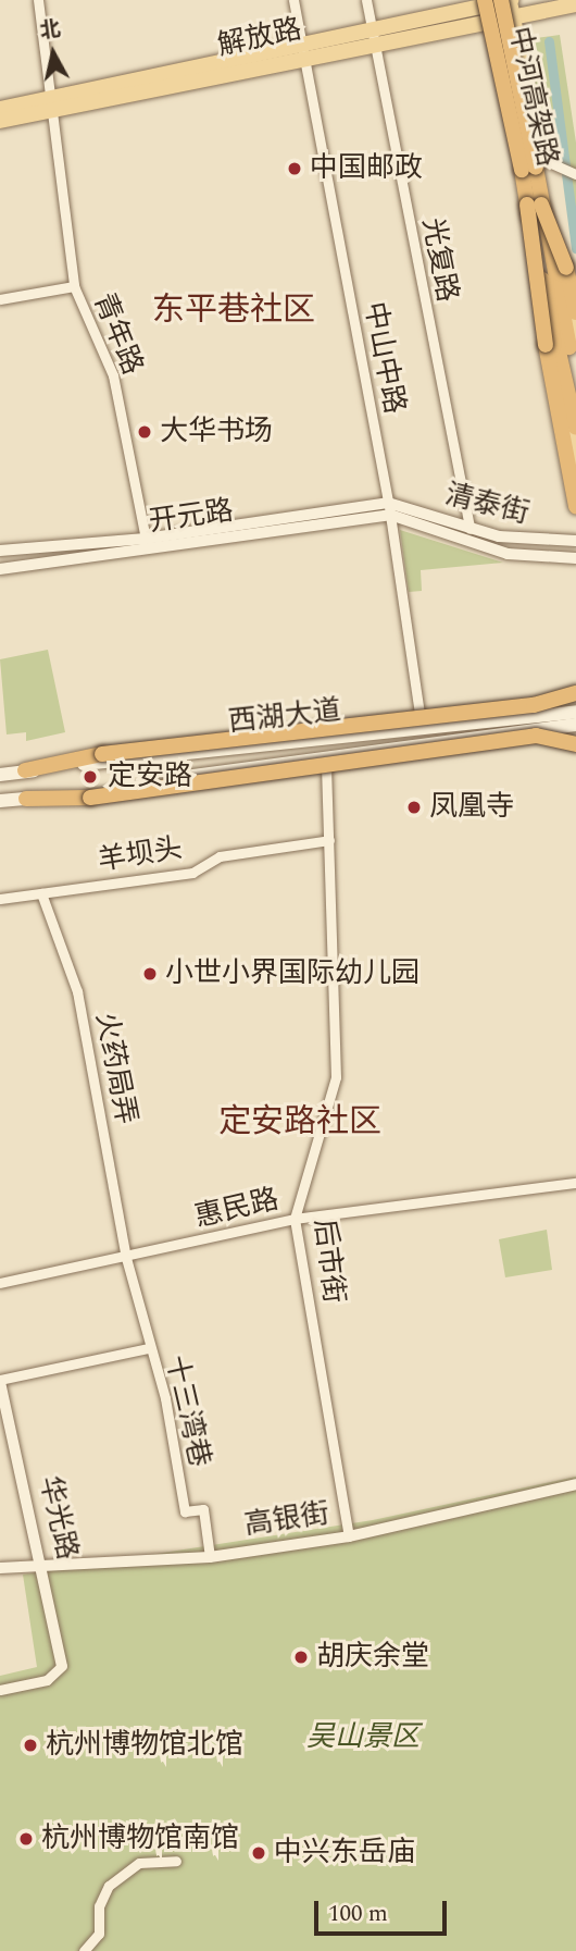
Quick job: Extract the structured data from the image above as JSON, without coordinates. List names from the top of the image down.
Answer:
{
  "streets": {
    "highway": ["中河高架路"],
    "main road": ["解放路", "西湖大道"],
    "street": [
      "光复路",
      "青年路",
      "中山中路",
      "清泰街",
      "开元路",
      "羊坝头",
      "火药局弄",
      "惠民路",
      "后市街",
      "十三湾巷",
      "华光路",
      "高银街"
    ]
  },
  "crossings": [
    ["解放路", "中河高架路"],
    ["解放路", "光复路"],
    ["解放路", "青年路"],
    ["解放路", "中山中路"],
    ["光复路", "清泰街"],
    ["青年路", "开元路"],
    ["中山中路", "清泰街"],
    ["中山中路", "开元路"],
    ["中山中路", "西湖大道"],
    ["清泰街", "开元路"],
    ["羊坝头", "火药局弄"],
    ["羊坝头", "后市街"],
    ["火药局弄", "惠民路"],
    ["火药局弄", "十三湾巷"],
    ["惠民路", "后市街"],
    ["惠民路", "十三湾巷"],
    ["后市街", "高银街"],
    ["十三湾巷", "高银街"],
    ["华光路", "高银街"]
  ],
  "districts": ["东平巷社区", "定安路社区"],
  "parks": ["吴山景区"],
  "places": [
    "中国邮政",
    "大华书场",
    "定安路",
    "凤凰寺",
    "小世小界国际幼儿园",
    "胡庆余堂",
    "杭州博物馆北馆",
    "杭州博物馆南馆",
    "中兴东岳庙"
  ],
  "scale_bar": "100 m",
  "north": "top"
}
